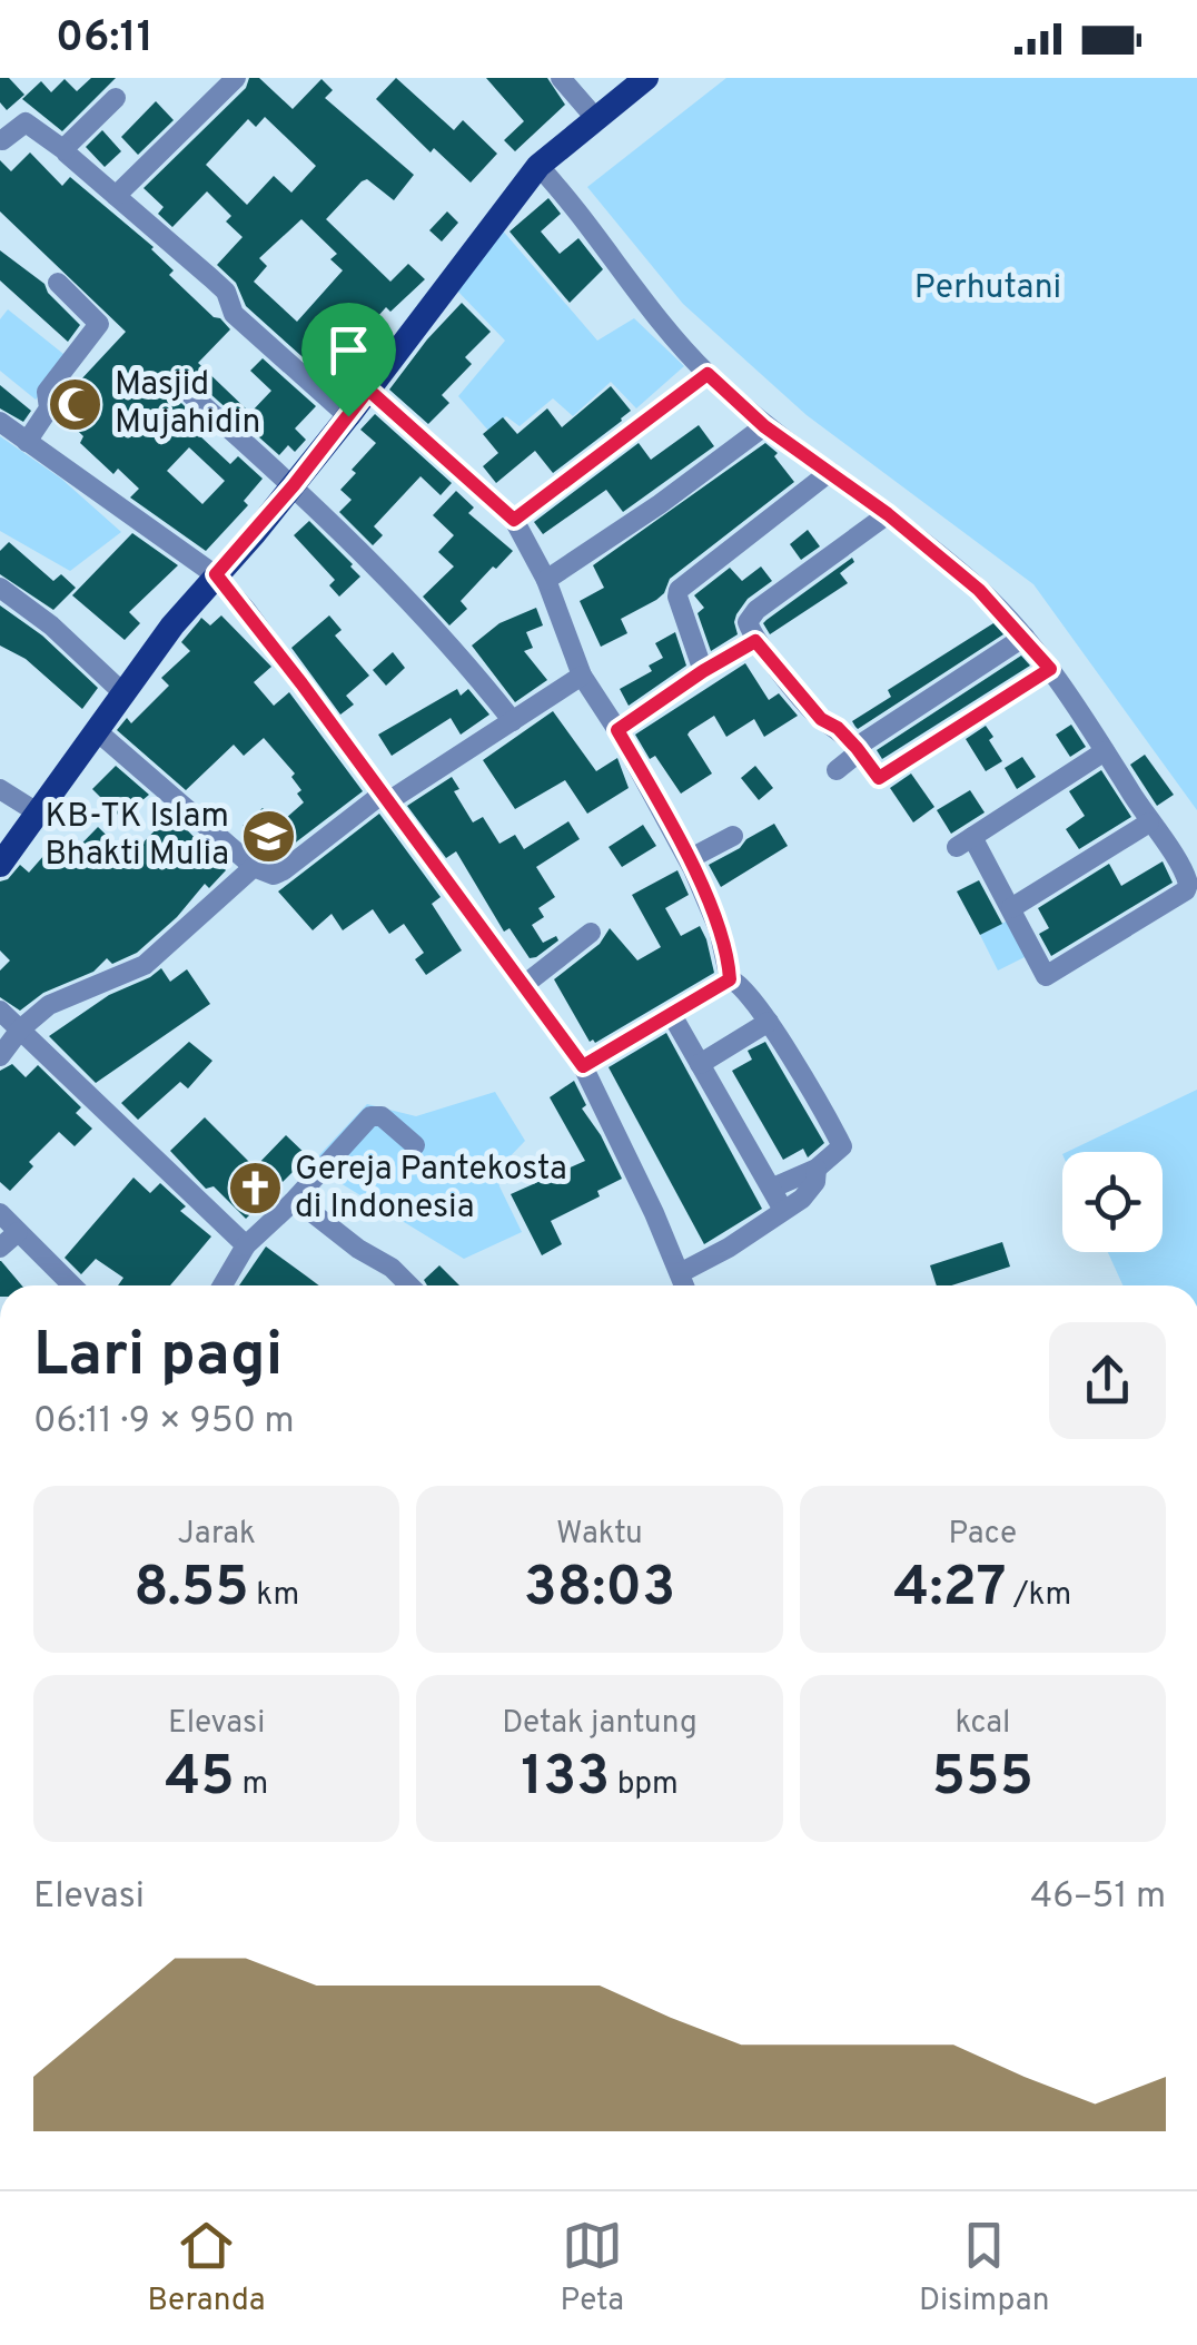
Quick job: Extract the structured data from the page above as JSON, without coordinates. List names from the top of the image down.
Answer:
{
  "parks": ["Perhutani"],
  "places": {
    "mosque": ["Masjid Mujahidin"],
    "school or university": ["KB-TK Islam Bhakti Mulia"],
    "church": ["Gereja Pantekosta di Indonesia"]
  },
  "page": {
    "status": "06:11",
    "heading": ["Lari pagi", "06:11 · 9 × 950 m"],
    "stats": [
      ["Jarak", "8.55 km"],
      ["Waktu", "38:03"],
      ["Pace", "4:27 /km"],
      ["Elevasi", "45 m"],
      ["Detak jantung", "133 bpm"],
      ["kcal", "555"]
    ],
    "chart": ["Elevasi", "46–51 m"],
    "tabs": ["Beranda", "Peta", "Disimpan"]
  }
}
